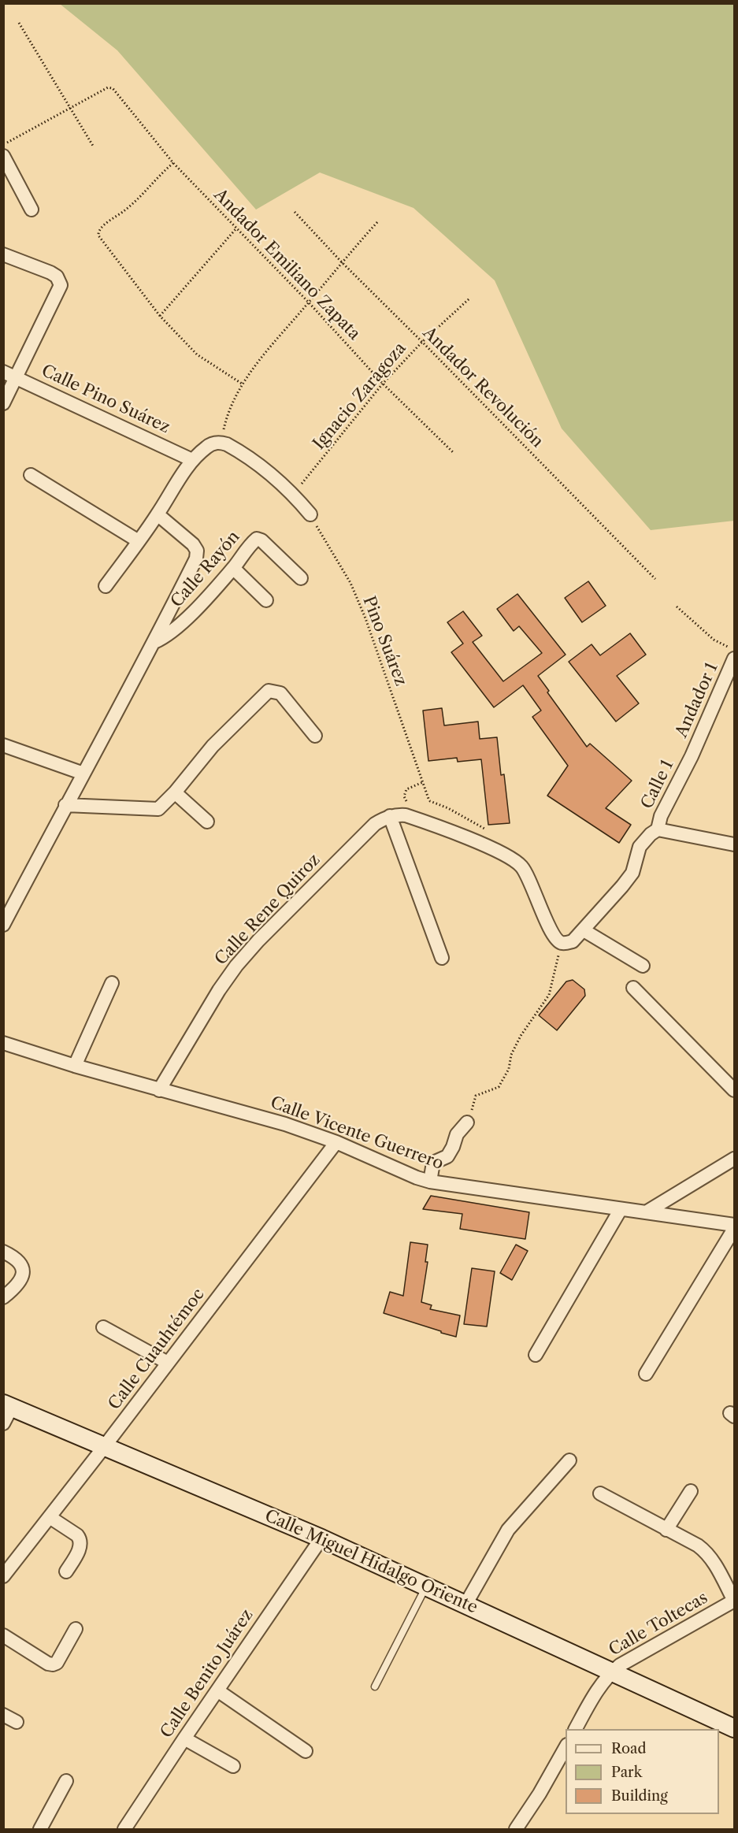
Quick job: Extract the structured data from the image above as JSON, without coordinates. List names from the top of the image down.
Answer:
{
  "streets": {
    "street": [
      "Calle Pino Suárez",
      "Calle Rayón",
      "Andador 1",
      "Calle 1",
      "Calle Rene Quiroz",
      "Calle Vicente Guerrero",
      "Calle Cuauhtémoc",
      "Calle Miguel Hidalgo Oriente",
      "Calle Toltecas",
      "Calle Benito Juárez"
    ],
    "path": [
      "Andador Emiliano Zapata",
      "Andador Revolución",
      "Ignacio Zaragoza",
      "Pino Suárez"
    ]
  },
  "crossings": [
    ["Andador Emiliano Zapata", "Ignacio Zaragoza"],
    ["Andador Revolución", "Ignacio Zaragoza"],
    ["Andador 1", "Calle 1"],
    ["Calle Rene Quiroz", "Calle Vicente Guerrero"],
    ["Calle Vicente Guerrero", "Calle Cuauhtémoc"],
    ["Calle Cuauhtémoc", "Calle Miguel Hidalgo Oriente"],
    ["Calle Miguel Hidalgo Oriente", "Calle Toltecas"],
    ["Calle Miguel Hidalgo Oriente", "Calle Benito Juárez"]
  ],
  "legend": ["Road", "Park", "Building"]
}
